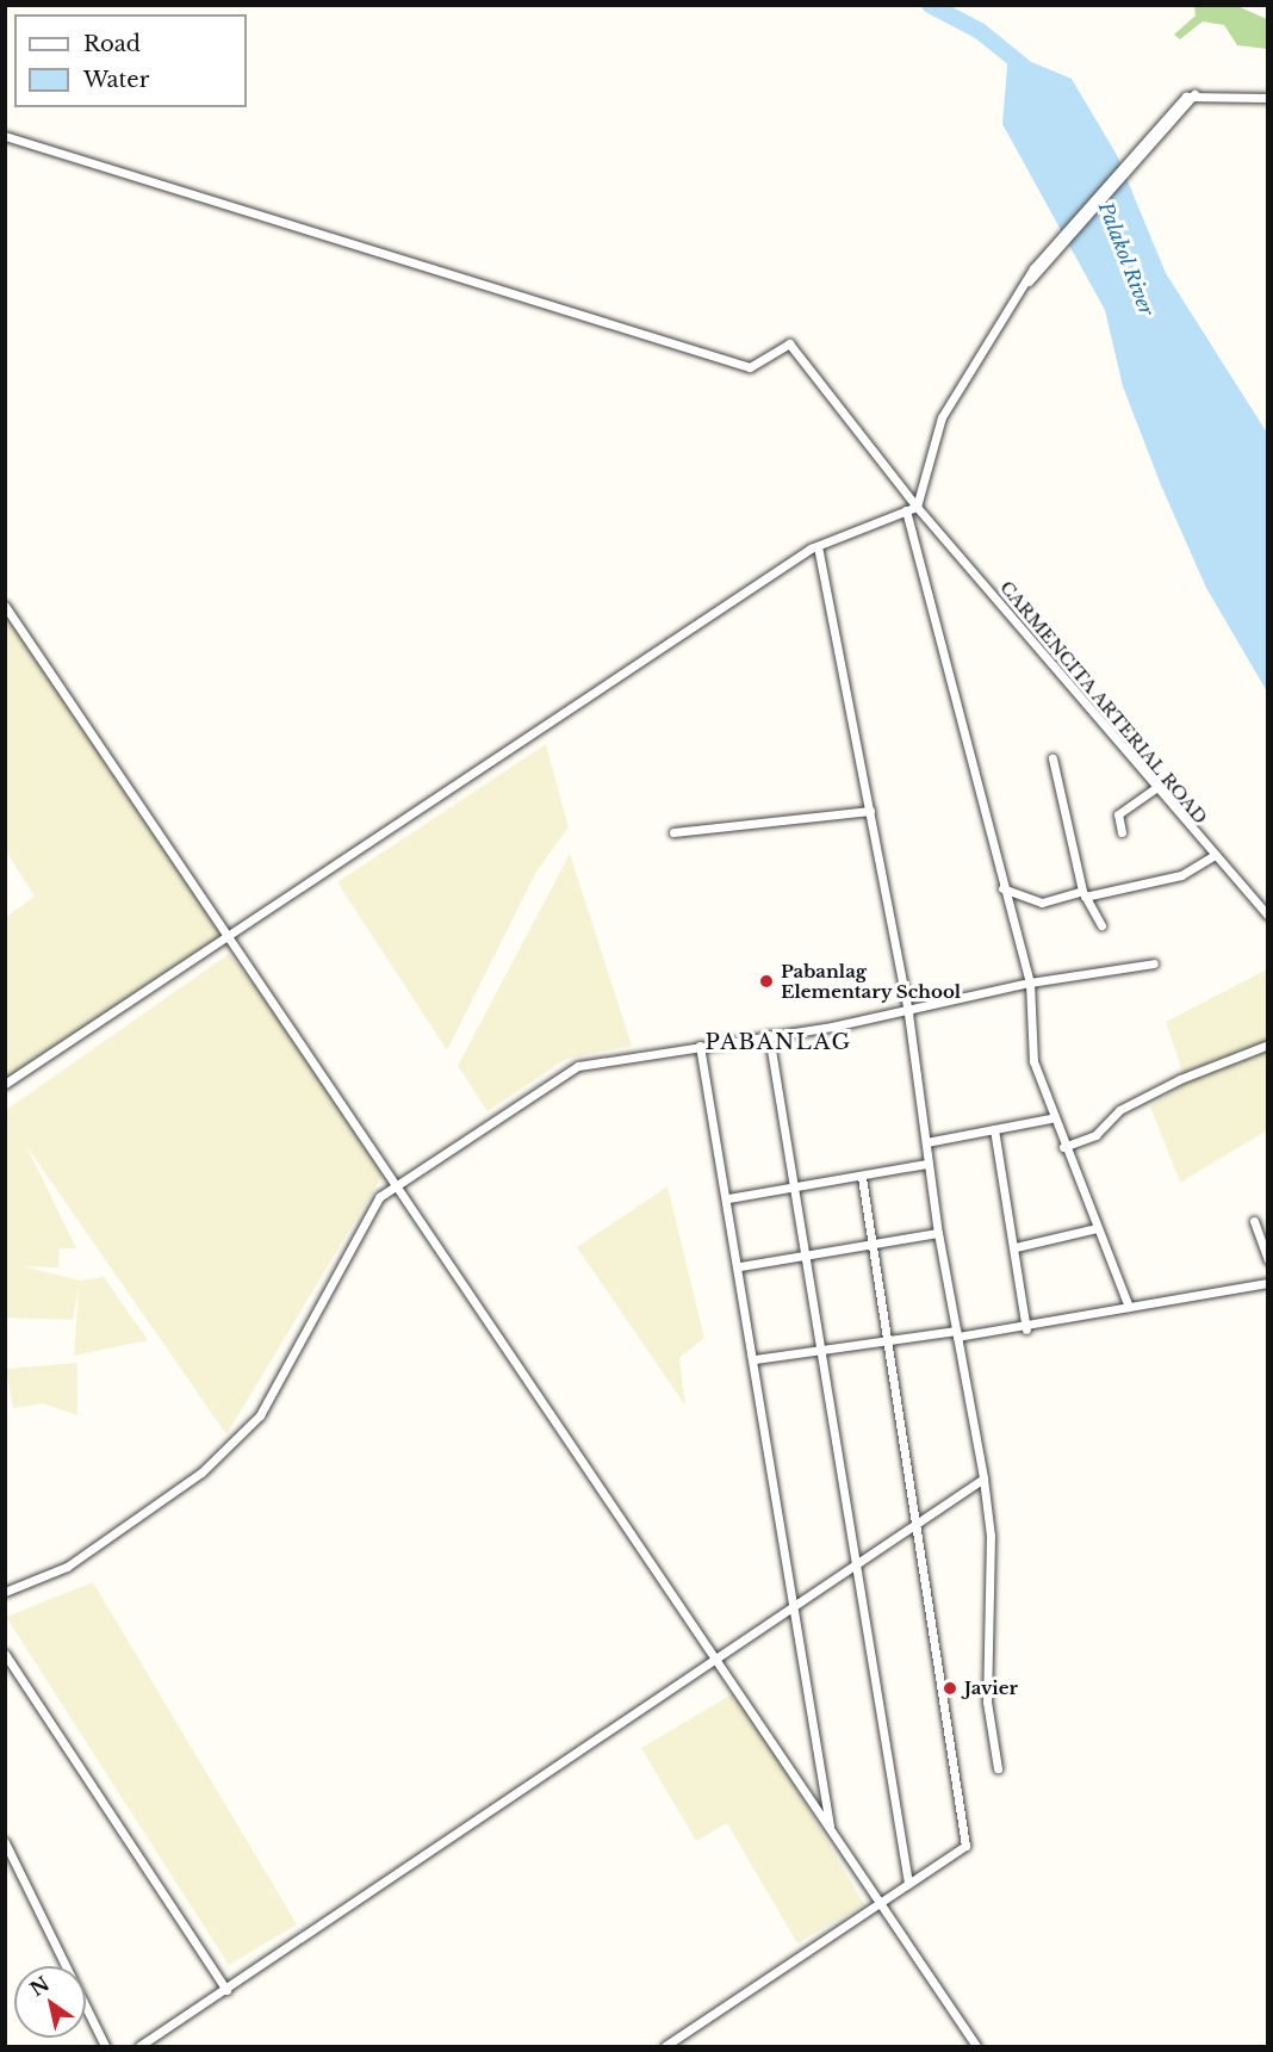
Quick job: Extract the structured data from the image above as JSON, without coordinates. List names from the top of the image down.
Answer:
{
  "streets": {
    "street": ["CARMENCITA ARTERIAL ROAD"]
  },
  "districts": ["PABANLAG"],
  "water": ["Palakol River"],
  "places": ["Pabanlag Elementary School", "Javier"],
  "legend": ["Road", "Water"],
  "north": "top left"
}
